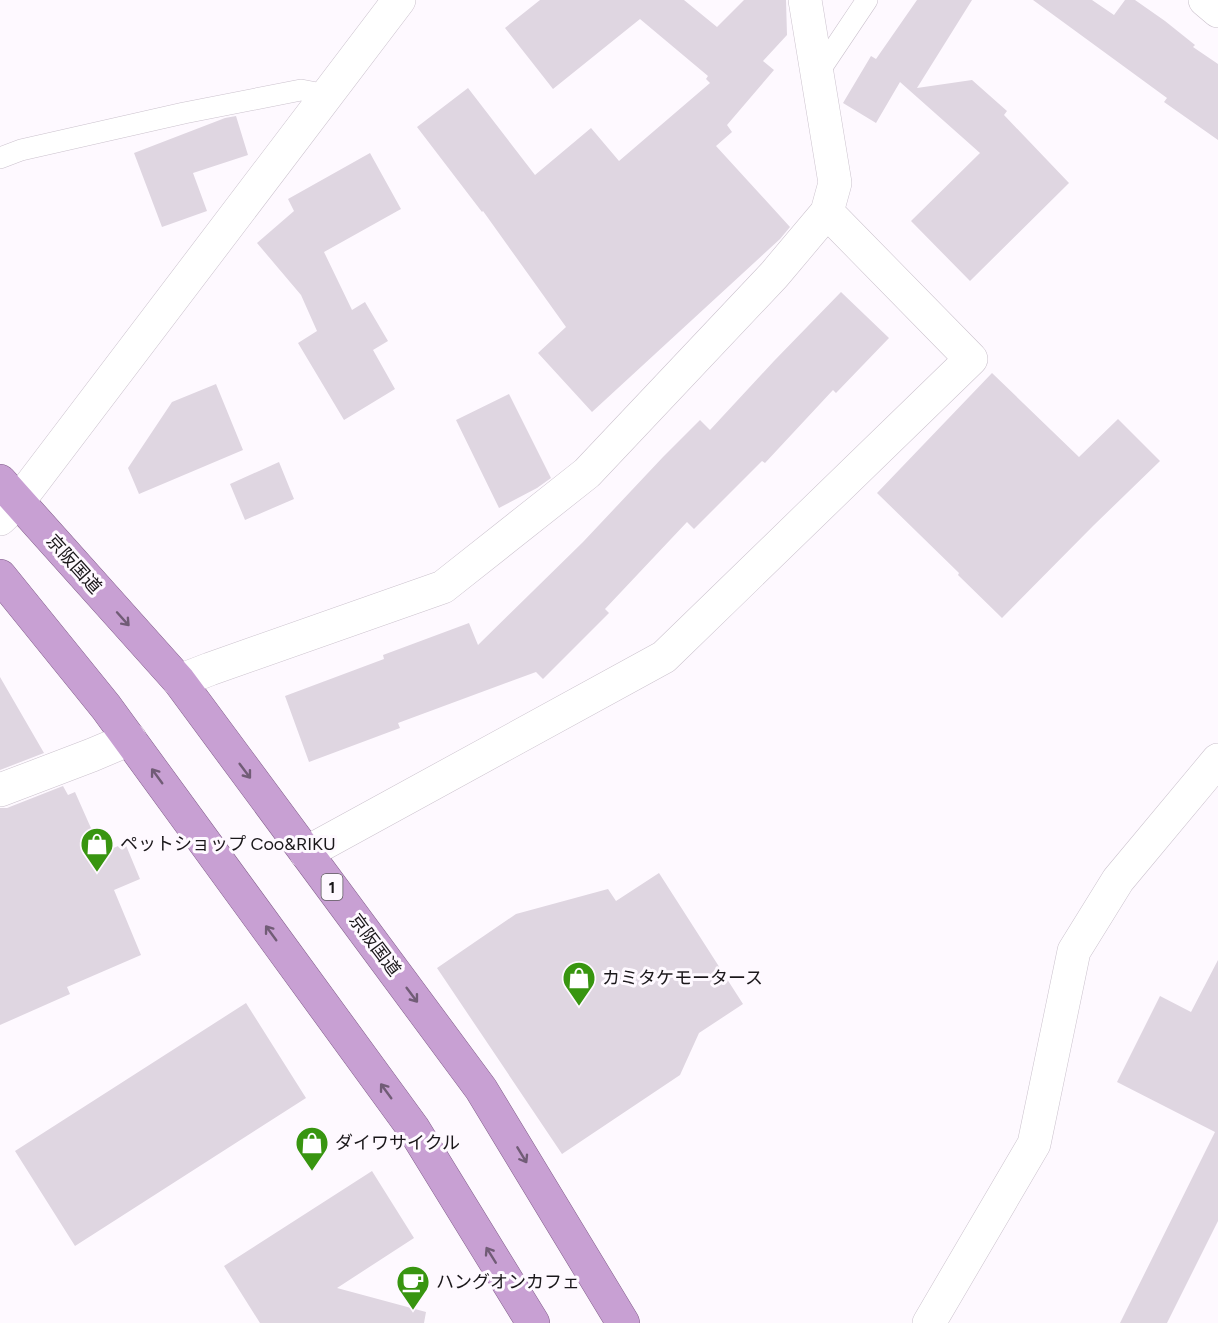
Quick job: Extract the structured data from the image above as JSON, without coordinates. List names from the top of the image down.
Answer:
{
  "streets": {
    "highway": ["京阪国道", "1"]
  },
  "places": {
    "shop": ["ペットショップ Coo&RIKU", "カミタケモータース", "ダイワサイクル"],
    "cafe": ["ハングオンカフェ"]
  }
}
